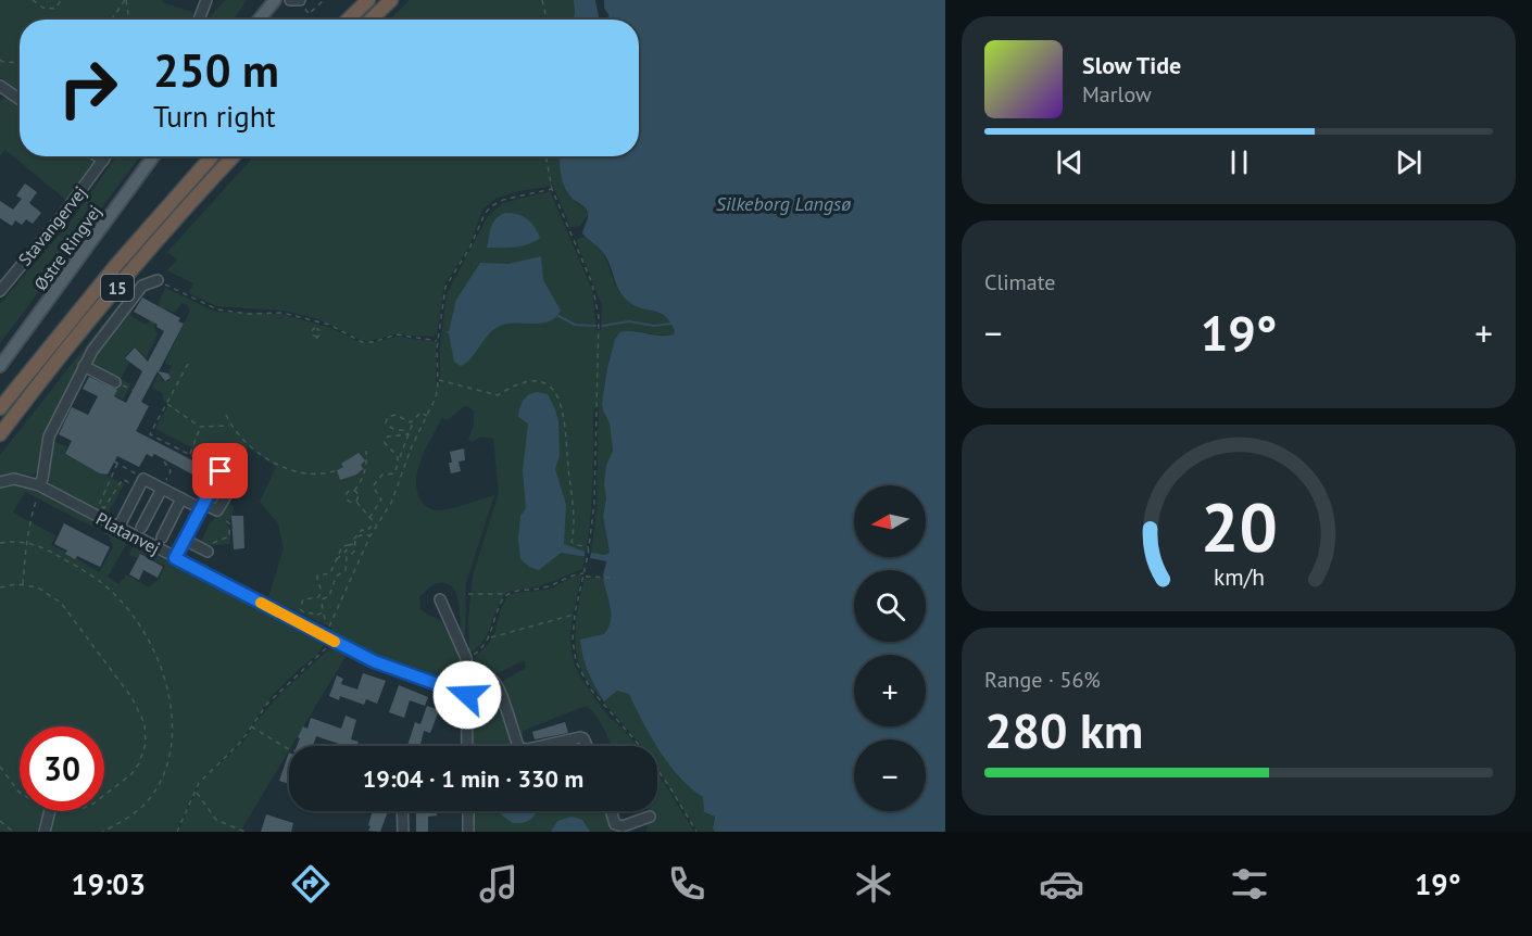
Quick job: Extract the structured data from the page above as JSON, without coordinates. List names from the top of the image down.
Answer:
{
  "streets": {
    "highway": ["15"],
    "main road": ["Østre Ringvej"],
    "street": ["Stavangervej", "Platanvej"]
  },
  "water": ["Silkeborg Langsø"],
  "north": "left",
  "page": {
    "turn": ["250 m", "Turn right"],
    "song": ["Slow Tide", "Marlow"],
    "tile": [
      "Climate",
      ["Range · 56%", "280 km"]
    ],
    "heat": ["−", "19°", "+"],
    "map_buttons": ["+", "−"],
    "limit": "30",
    "trip": "19:04 · 1 min · 330 m",
    "tabs": ["19:03", "19°"],
    "gauge": ["20", "km/h"]
  }
}
